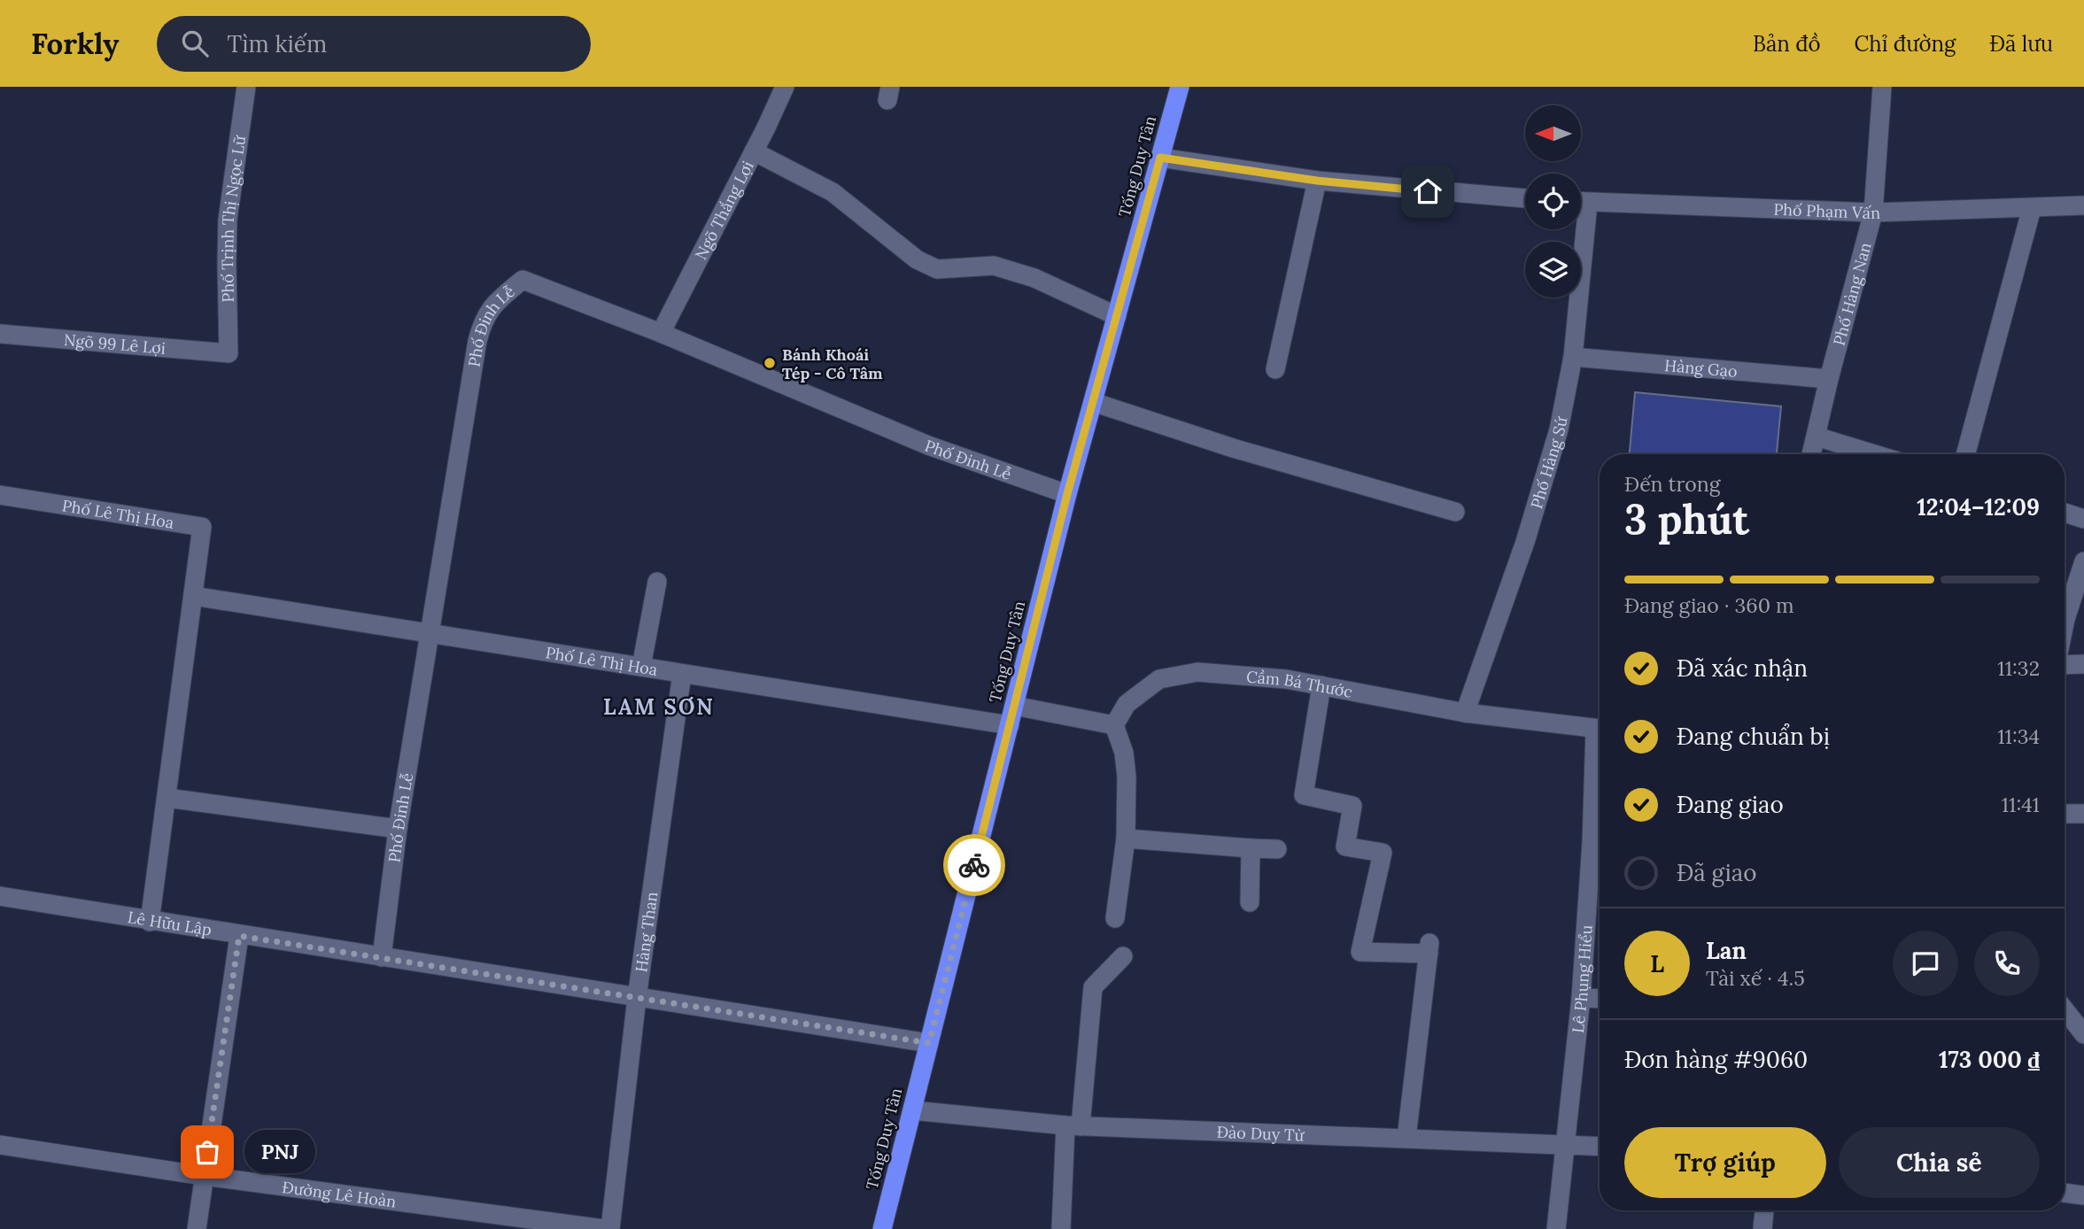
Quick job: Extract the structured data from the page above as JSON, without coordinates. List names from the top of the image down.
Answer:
{
  "streets": {
    "highway": ["Tống Duy Tân"],
    "street": [
      "Ngõ Thắng Lợi",
      "Phố Phạm Vấn",
      "Phố Trịnh Thị Ngọc Lữ",
      "Phố Hàng Nan",
      "Phố Đinh Lễ",
      "Ngõ 99 Lê Lợi",
      "Hàng Gạo",
      "Phố Hàng Sứ",
      "Phố Lê Thị Hoa",
      "Cầm Bá Thước",
      "Lê Hữu Lập",
      "Hàng Than",
      "Lê Phụng Hiểu",
      "Đào Duy Từ",
      "Đường Lê Hoàn"
    ]
  },
  "crossings": [
    ["Tống Duy Tân", "Phố Đinh Lễ"],
    ["Tống Duy Tân", "Phố Lê Thị Hoa"],
    ["Tống Duy Tân", "Lê Hữu Lập"],
    ["Tống Duy Tân", "Đào Duy Từ"],
    ["Ngõ Thắng Lợi", "Phố Đinh Lễ"],
    ["Phố Phạm Vấn", "Phố Hàng Nan"],
    ["Phố Trịnh Thị Ngọc Lữ", "Ngõ 99 Lê Lợi"],
    ["Phố Hàng Nan", "Hàng Gạo"],
    ["Phố Đinh Lễ", "Phố Lê Thị Hoa"],
    ["Phố Đinh Lễ", "Lê Hữu Lập"],
    ["Hàng Gạo", "Phố Hàng Sứ"],
    ["Phố Hàng Sứ", "Cầm Bá Thước"],
    ["Phố Lê Thị Hoa", "Lê Hữu Lập"],
    ["Phố Lê Thị Hoa", "Hàng Than"],
    ["Lê Hữu Lập", "Hàng Than"],
    ["Lê Phụng Hiểu", "Đào Duy Từ"]
  ],
  "districts": ["LAM SƠN"],
  "places": ["Bánh Khoái Tép - Cô Tâm", "PNJ"],
  "north": "left",
  "page": {
    "header": "Forkly",
    "search": "Tìm kiếm",
    "nav": ["Bản đồ", "Chỉ đường", "Đã lưu"],
    "heading": ["3 phút", "Đến trong", "12:04–12:09"],
    "panel": [
      "Lan",
      "Tài xế · 4.5",
      "Đơn hàng #9060",
      "173 000 ₫"
    ],
    "bar": "Đang giao · 360 m",
    "list": [
      ["Đã xác nhận", "11:32"],
      ["Đang chuẩn bị", "11:34"],
      ["Đang giao", "11:41"],
      "Đã giao"
    ],
    "round": "L",
    "buttons": ["Trợ giúp", "Chia sẻ"],
    "bubble": "PNJ"
  }
}
